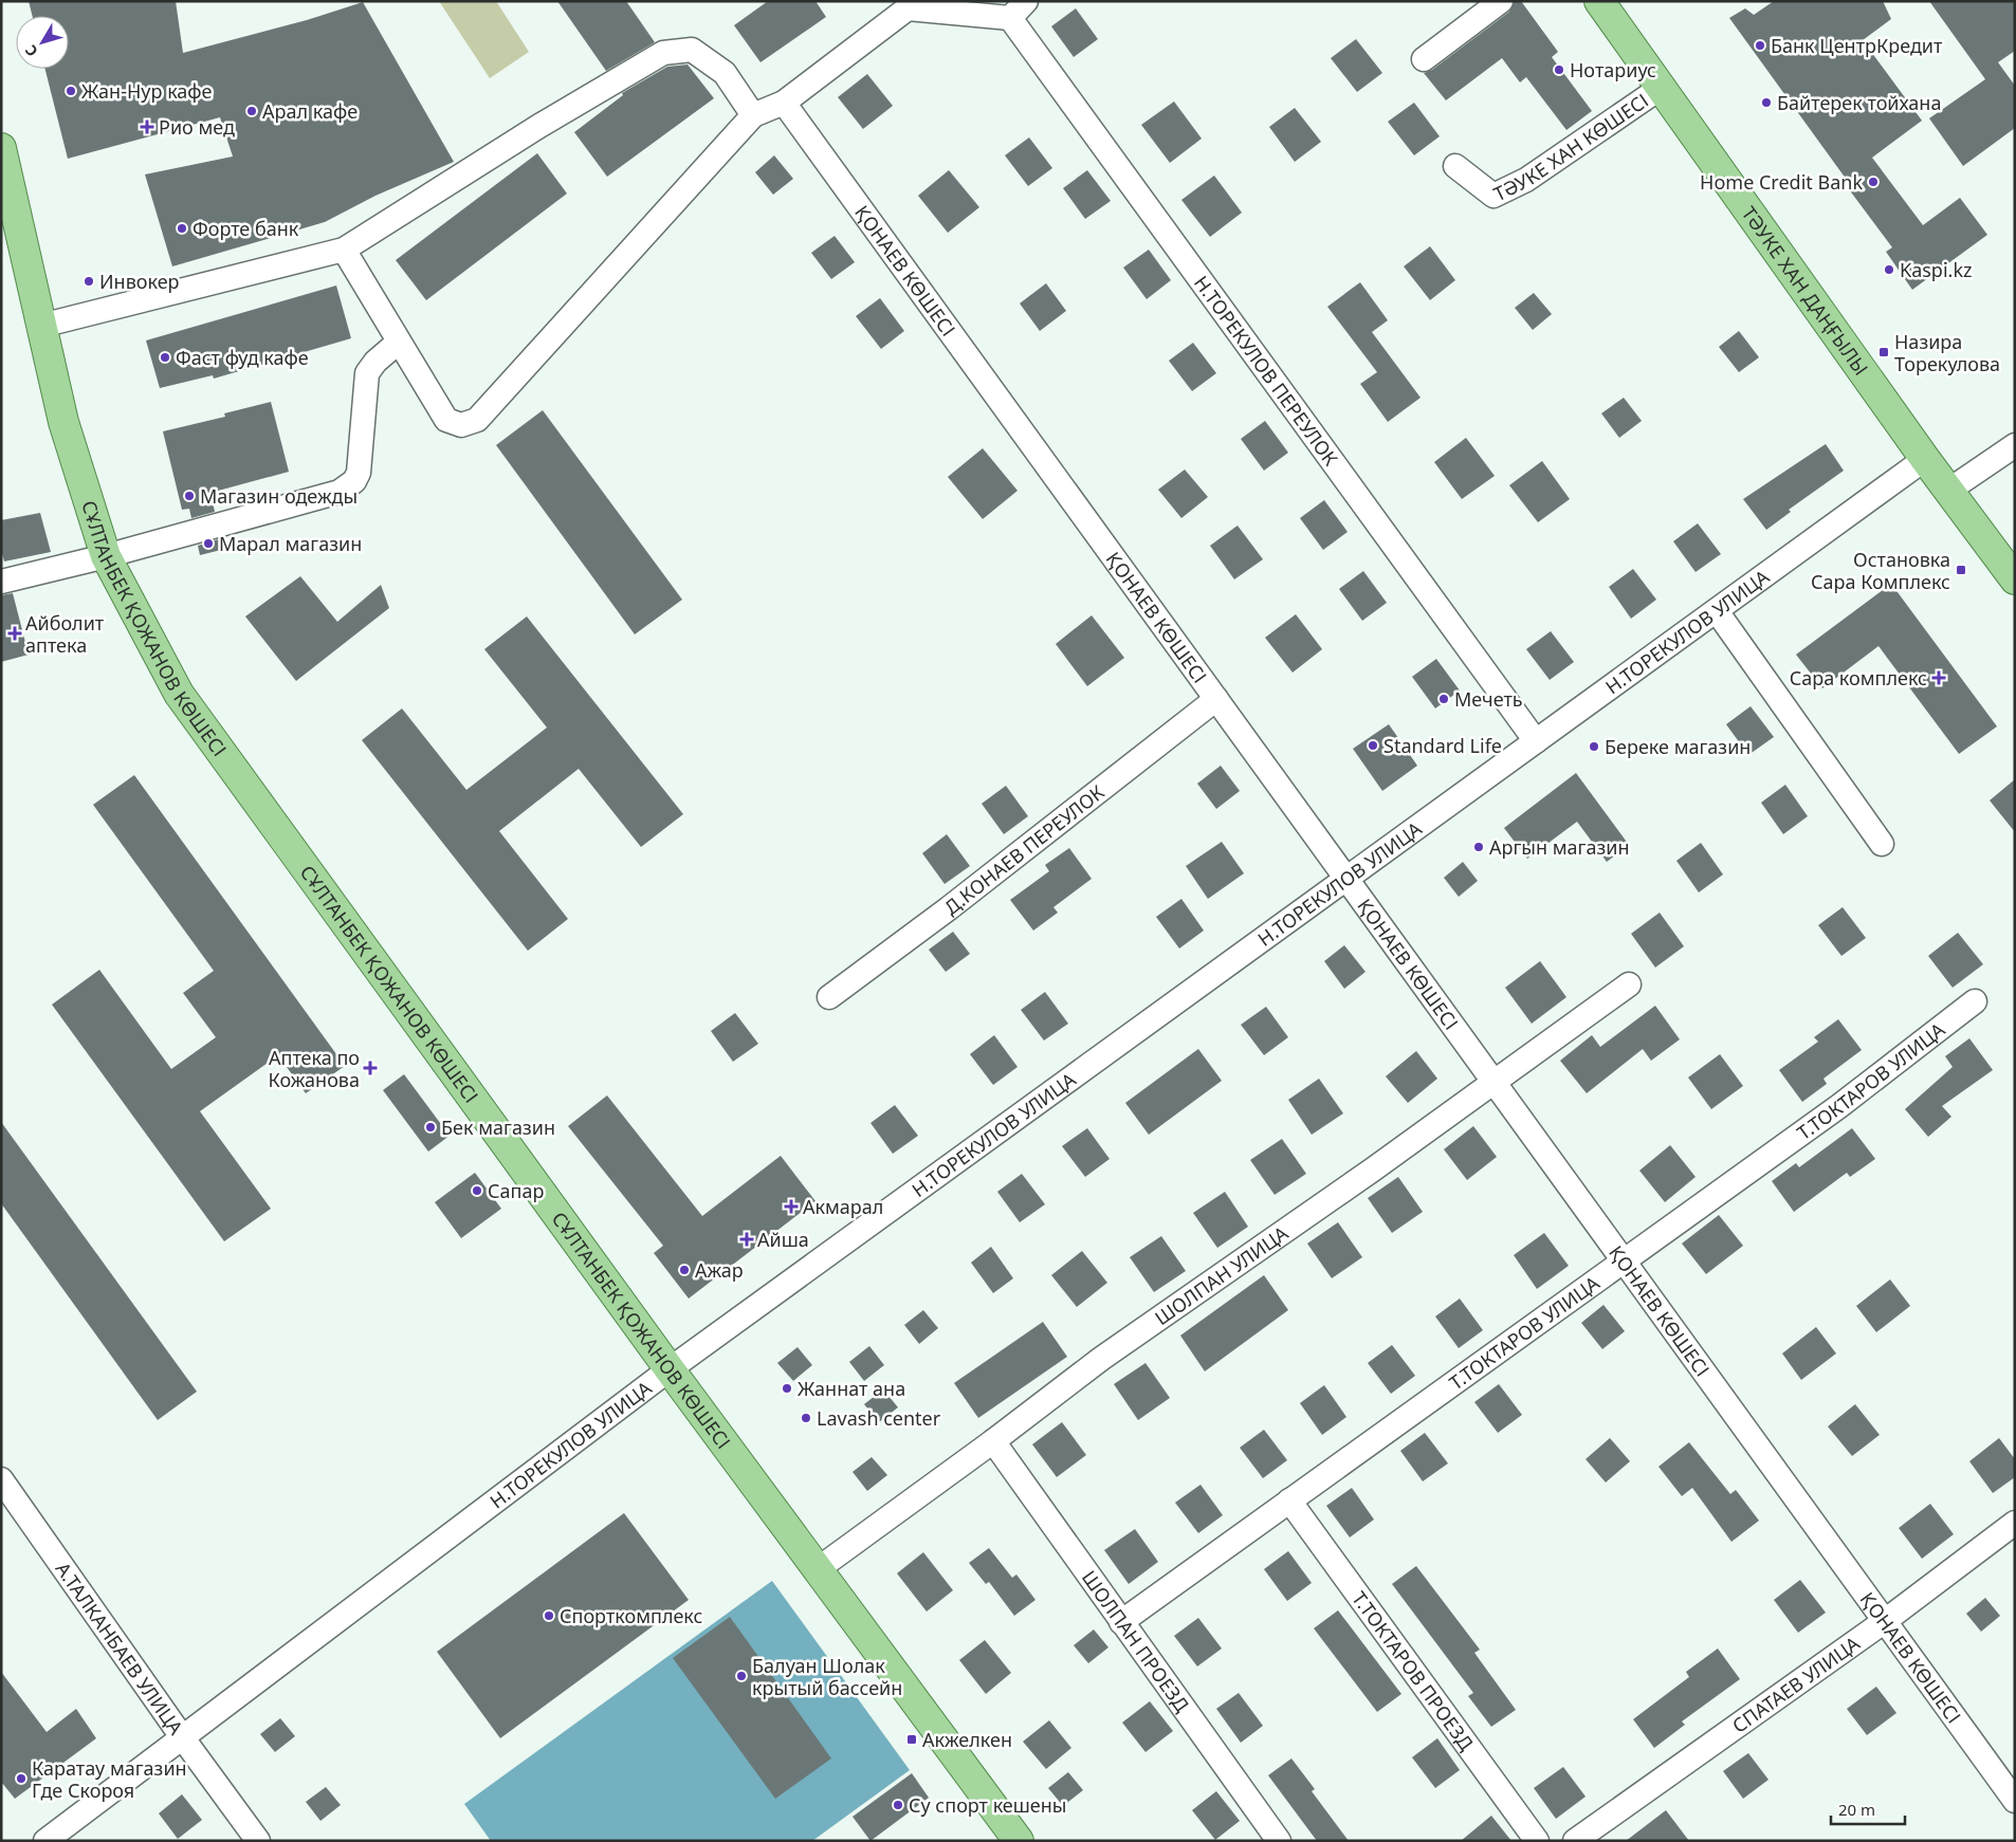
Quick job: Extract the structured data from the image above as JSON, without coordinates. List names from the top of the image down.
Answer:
{
  "streets": {
    "main road": ["ТӘУКЕ ХАН ДАҢҒЫЛЫ", "СҰЛТАНБЕК ҚОЖАНОВ КӨШЕСІ"],
    "street": [
      "ТӘУКЕ ХАН КӨШЕСІ",
      "ҚОНАЕВ КӨШЕСІ",
      "Н.ТОРЕКУЛОВ ПЕРЕУЛОК",
      "Н.ТОРЕКУЛОВ УЛИЦА",
      "Д.КОНАЕВ ПЕРЕУЛОК",
      "Т.ТОКТАРОВ УЛИЦА",
      "ШОЛПАН УЛИЦА",
      "ШОЛПАН ПРОЕЗД",
      "А.ТАЛКАНБАЕВ УЛИЦА",
      "Т.ТОКТАРОВ ПРОЕЗД",
      "СПАТАЕВ УЛИЦА"
    ]
  },
  "crossings": [
    ["ТӘУКЕ ХАН КӨШЕСІ", "ТӘУКЕ ХАН ДАҢҒЫЛЫ"],
    ["ҚОНАЕВ КӨШЕСІ", "Н.ТОРЕКУЛОВ УЛИЦА"],
    ["ҚОНАЕВ КӨШЕСІ", "Д.КОНАЕВ ПЕРЕУЛОК"],
    ["ҚОНАЕВ КӨШЕСІ", "Т.ТОКТАРОВ УЛИЦА"],
    ["ҚОНАЕВ КӨШЕСІ", "ШОЛПАН УЛИЦА"],
    ["ҚОНАЕВ КӨШЕСІ", "СПАТАЕВ УЛИЦА"],
    ["ТӘУКЕ ХАН ДАҢҒЫЛЫ", "Н.ТОРЕКУЛОВ УЛИЦА"],
    ["Н.ТОРЕКУЛОВ ПЕРЕУЛОК", "Н.ТОРЕКУЛОВ УЛИЦА"],
    ["СҰЛТАНБЕК ҚОЖАНОВ КӨШЕСІ", "Н.ТОРЕКУЛОВ УЛИЦА"],
    ["СҰЛТАНБЕК ҚОЖАНОВ КӨШЕСІ", "ШОЛПАН УЛИЦА"],
    ["Н.ТОРЕКУЛОВ УЛИЦА", "А.ТАЛКАНБАЕВ УЛИЦА"],
    ["Т.ТОКТАРОВ УЛИЦА", "ШОЛПАН ПРОЕЗД"],
    ["Т.ТОКТАРОВ УЛИЦА", "Т.ТОКТАРОВ ПРОЕЗД"],
    ["ШОЛПАН УЛИЦА", "ШОЛПАН ПРОЕЗД"]
  ],
  "places": {
    "other": [
      "Банк ЦентрКредит",
      "Нотариус",
      "Жан-Нур кафе",
      "Байтерек тойхана",
      "Арал кафе",
      "Home Credit Bank",
      "Форте банк",
      "Kaspi.kz",
      "Инвокер",
      "Фаст фуд кафе",
      "Магазин одежды",
      "Марал магазин",
      "Мечеть",
      "Standard Life",
      "Береке магазин",
      "Аргын магазин",
      "Бек магазин",
      "Сапар",
      "Ажар",
      "Жаннат ана",
      "Lavash center",
      "Спорткомплекс",
      "Балуан Шолак крытый бассейн",
      "Каратау магазин Где Скороя",
      "Су спорт кешены"
    ],
    "health": [
      "Рио мед",
      "Айболит аптека",
      "Сара комплекс",
      "Аптека по Кожанова",
      "Акмарал",
      "Айша"
    ],
    "transit": ["Назира Торекулова", "Остановка Сара Комплекс", "Акжелкен"]
  },
  "scale_bar": "20 m",
  "north": "bottom left"
}
